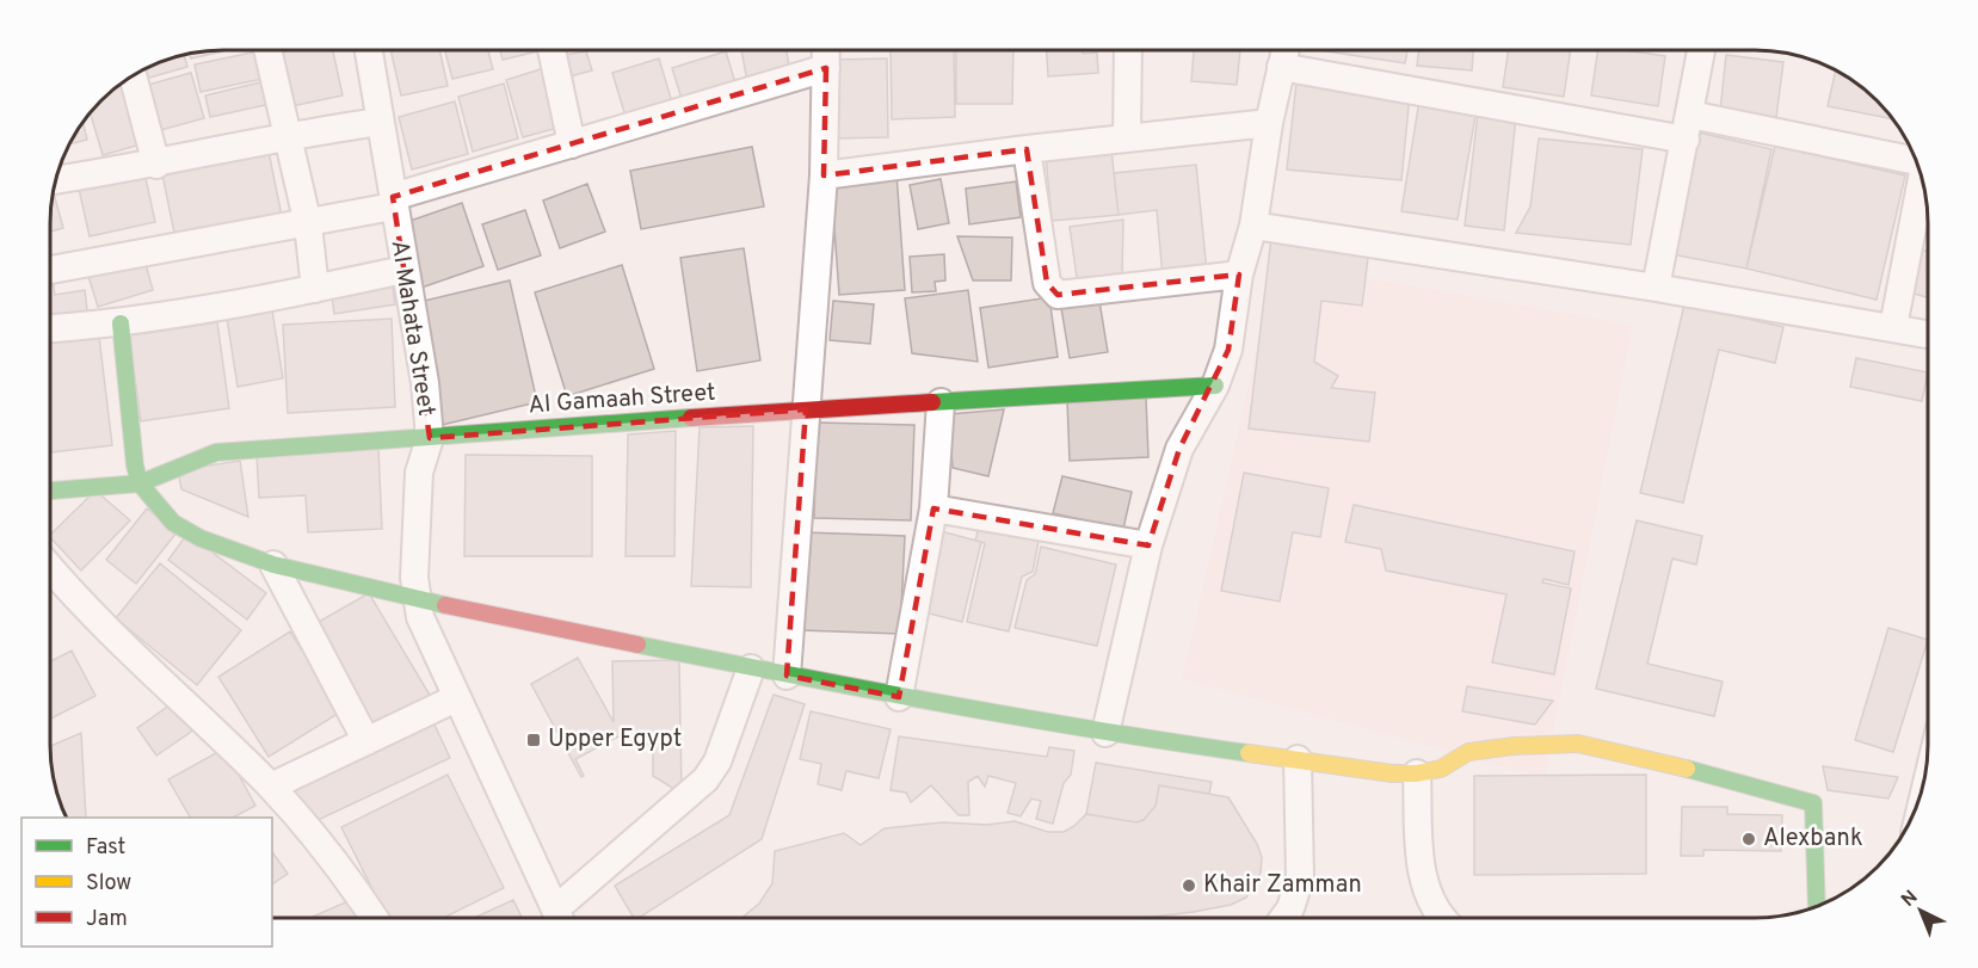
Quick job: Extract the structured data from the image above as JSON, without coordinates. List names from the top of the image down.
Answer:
{
  "streets": {
    "street": ["Al Mahata Street", "Al Gamaah Street"]
  },
  "crossings": [
    ["Al Mahata Street", "Al Gamaah Street"]
  ],
  "places": {
    "transit": ["Upper Egypt"],
    "other": ["Alexbank", "Khair Zamman"]
  },
  "legend": ["Fast", "Slow", "Jam"],
  "north": "top left"
}
